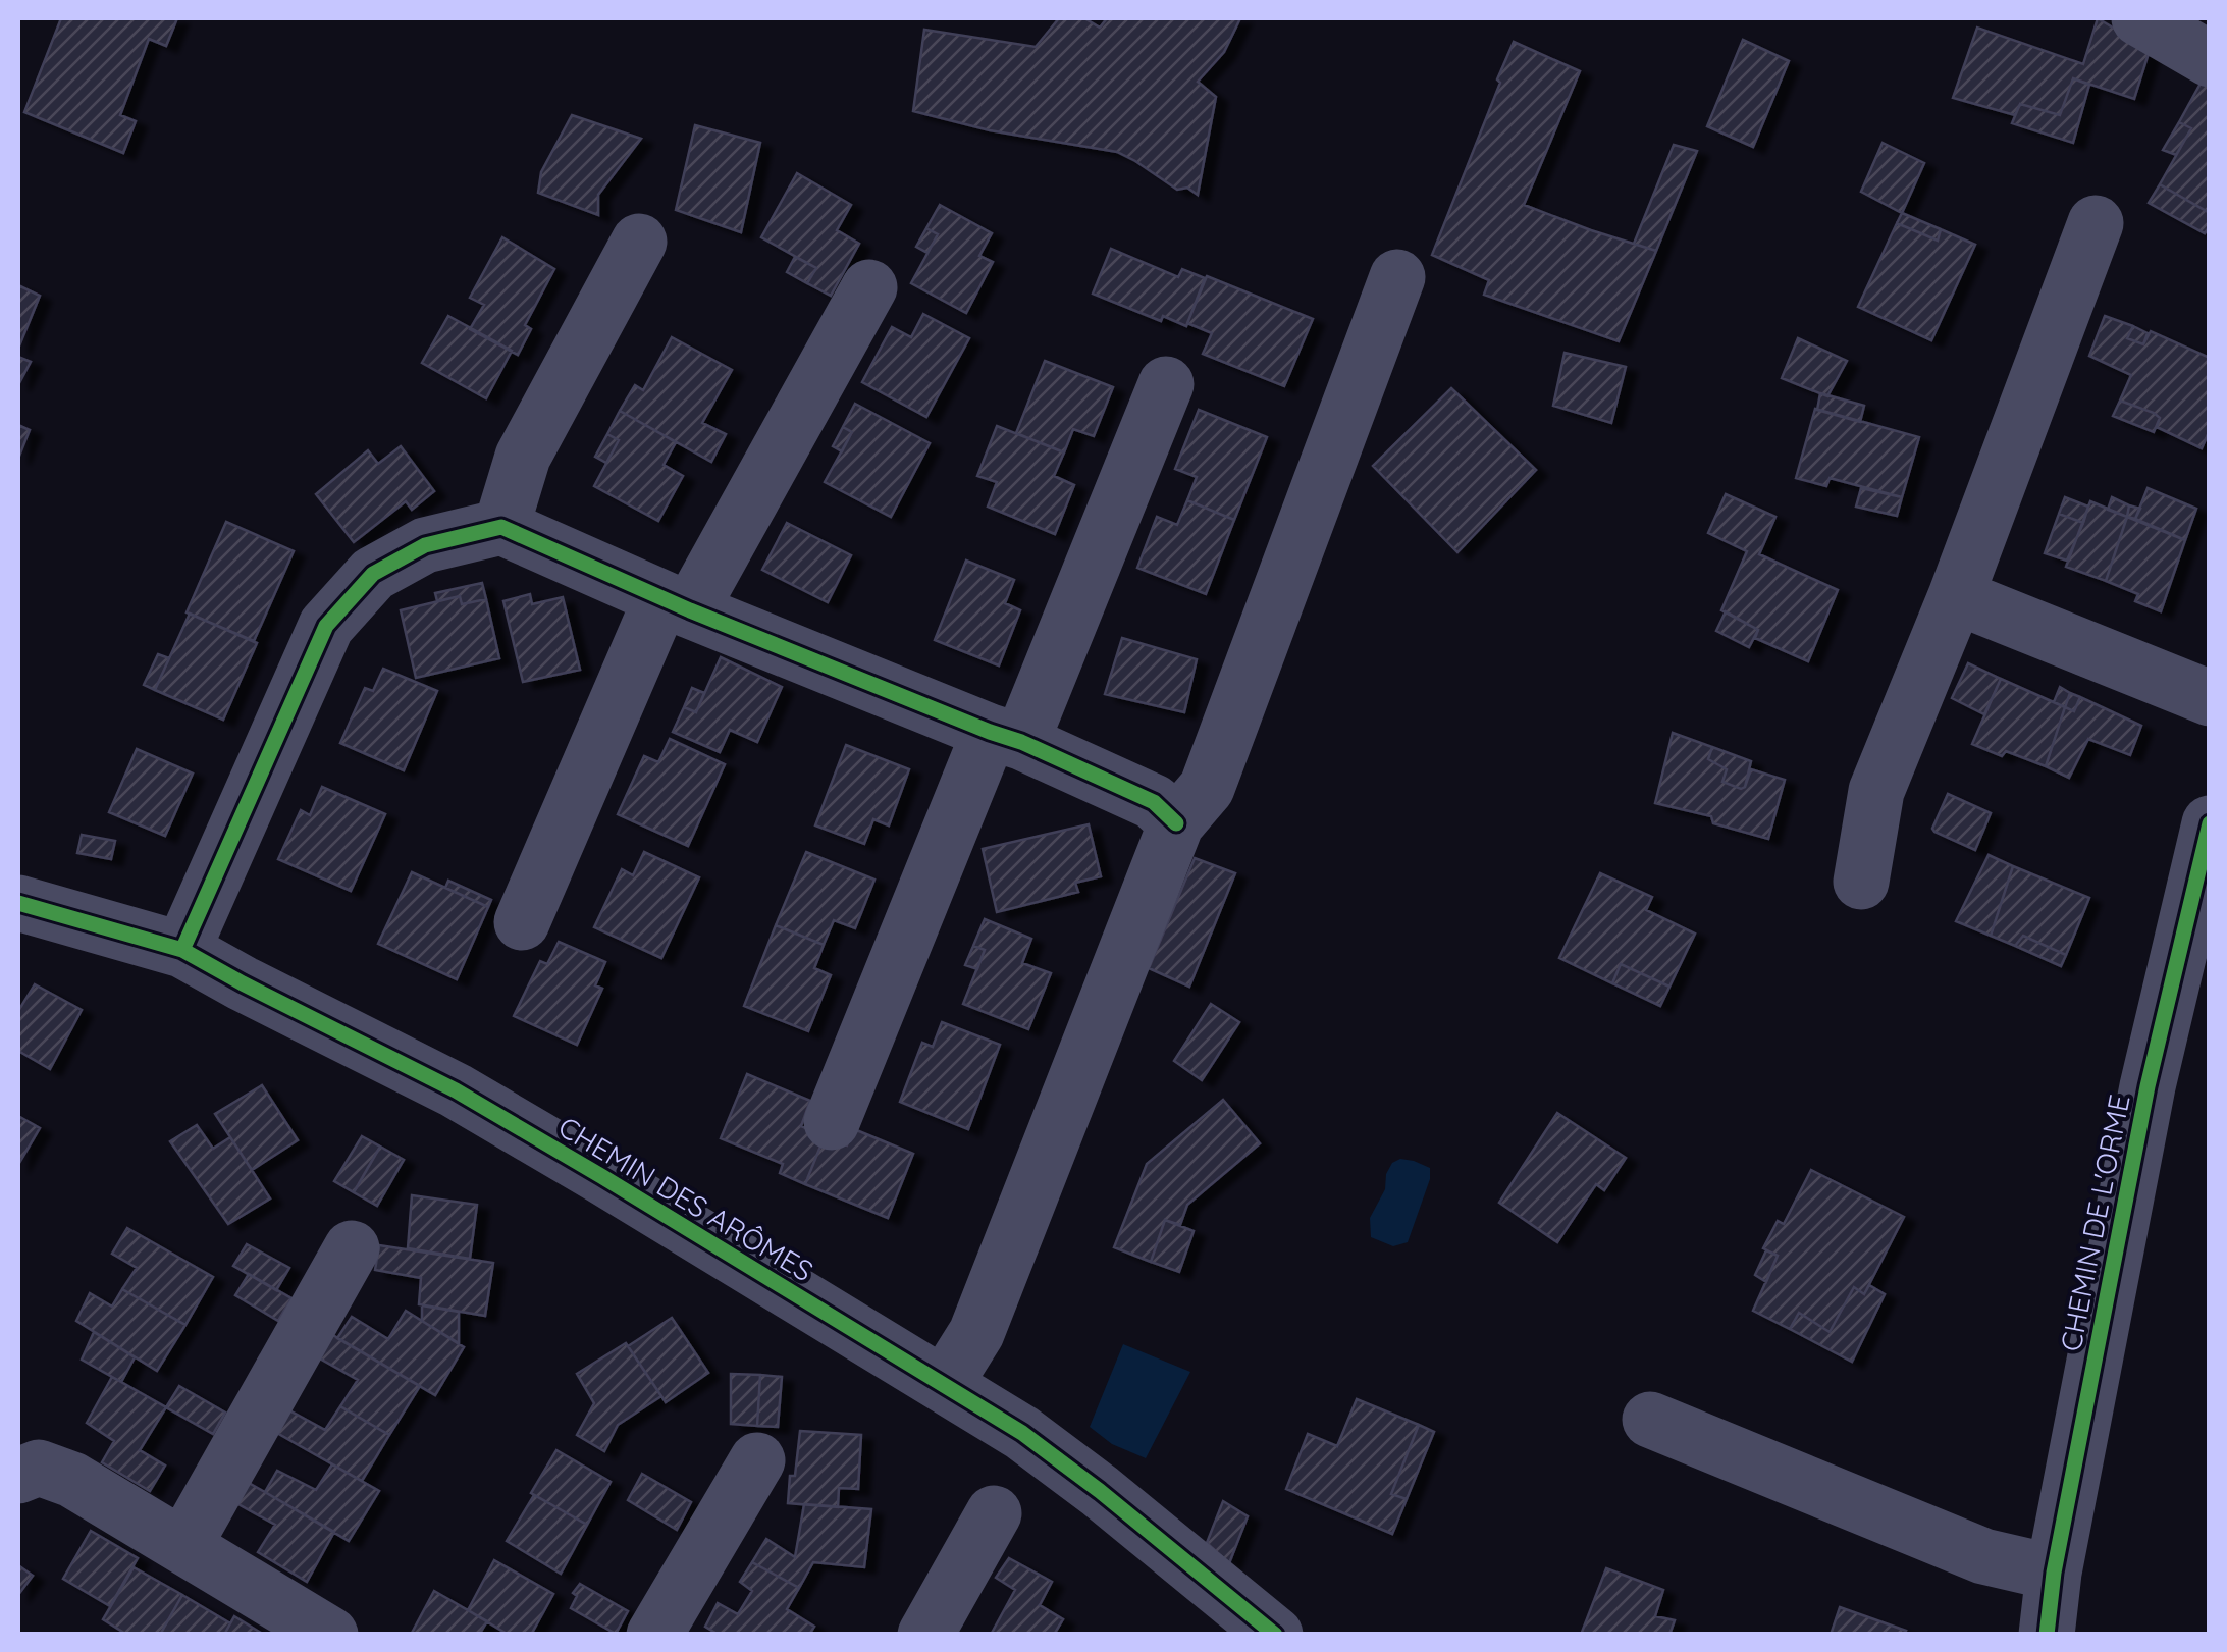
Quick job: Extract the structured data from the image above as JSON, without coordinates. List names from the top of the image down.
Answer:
{
  "streets": {
    "street": ["CHEMIN DES ARÔMES", "CHEMIN DE L'ORME"]
  }
}
